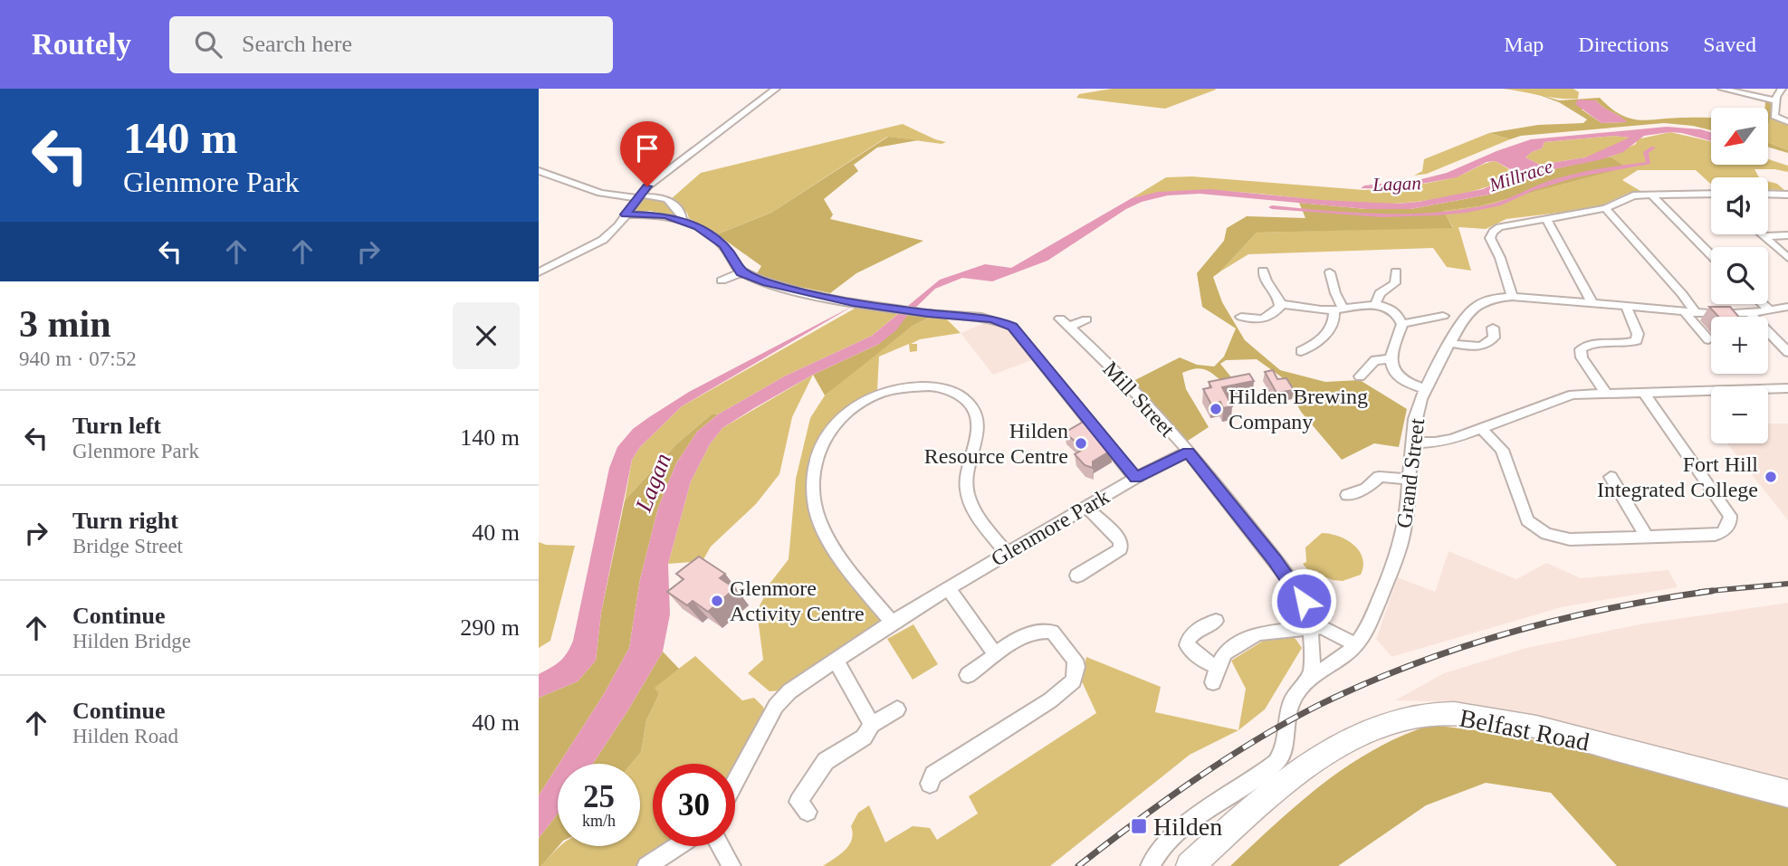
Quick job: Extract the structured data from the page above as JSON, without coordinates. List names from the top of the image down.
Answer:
{
  "streets": {
    "highway": ["Belfast Road"],
    "street": ["Mill Street", "Grand Street", "Glenmore Park"]
  },
  "crossings": [
    ["Mill Street", "Grand Street"],
    ["Mill Street", "Glenmore Park"]
  ],
  "water": ["Millrace", "Lagan"],
  "places": {
    "other": [
      "Hilden Brewing Company",
      "Hilden Resource Centre",
      "Fort Hill Integrated College",
      "Glenmore Activity Centre"
    ],
    "transit": ["Hilden"]
  },
  "north": "bottom left",
  "page": {
    "header": "Routely",
    "search": "Search here",
    "nav": ["Map", "Directions", "Saved"],
    "turn": ["140 m", "Glenmore Park"],
    "map_buttons": ["+", "−"],
    "heading": ["3 min", "940 m · 07:52"],
    "list": [
      {
        "name": "Turn left",
        "note": "Glenmore Park",
        "value": "140 m"
      },
      {
        "name": "Turn right",
        "note": "Bridge Street",
        "value": "40 m"
      },
      {
        "name": "Continue",
        "note": "Hilden Bridge",
        "value": "290 m"
      },
      {
        "name": "Continue",
        "note": "Hilden Road",
        "value": "40 m"
      }
    ],
    "speed": "25 km/h",
    "limit": "30"
  }
}
